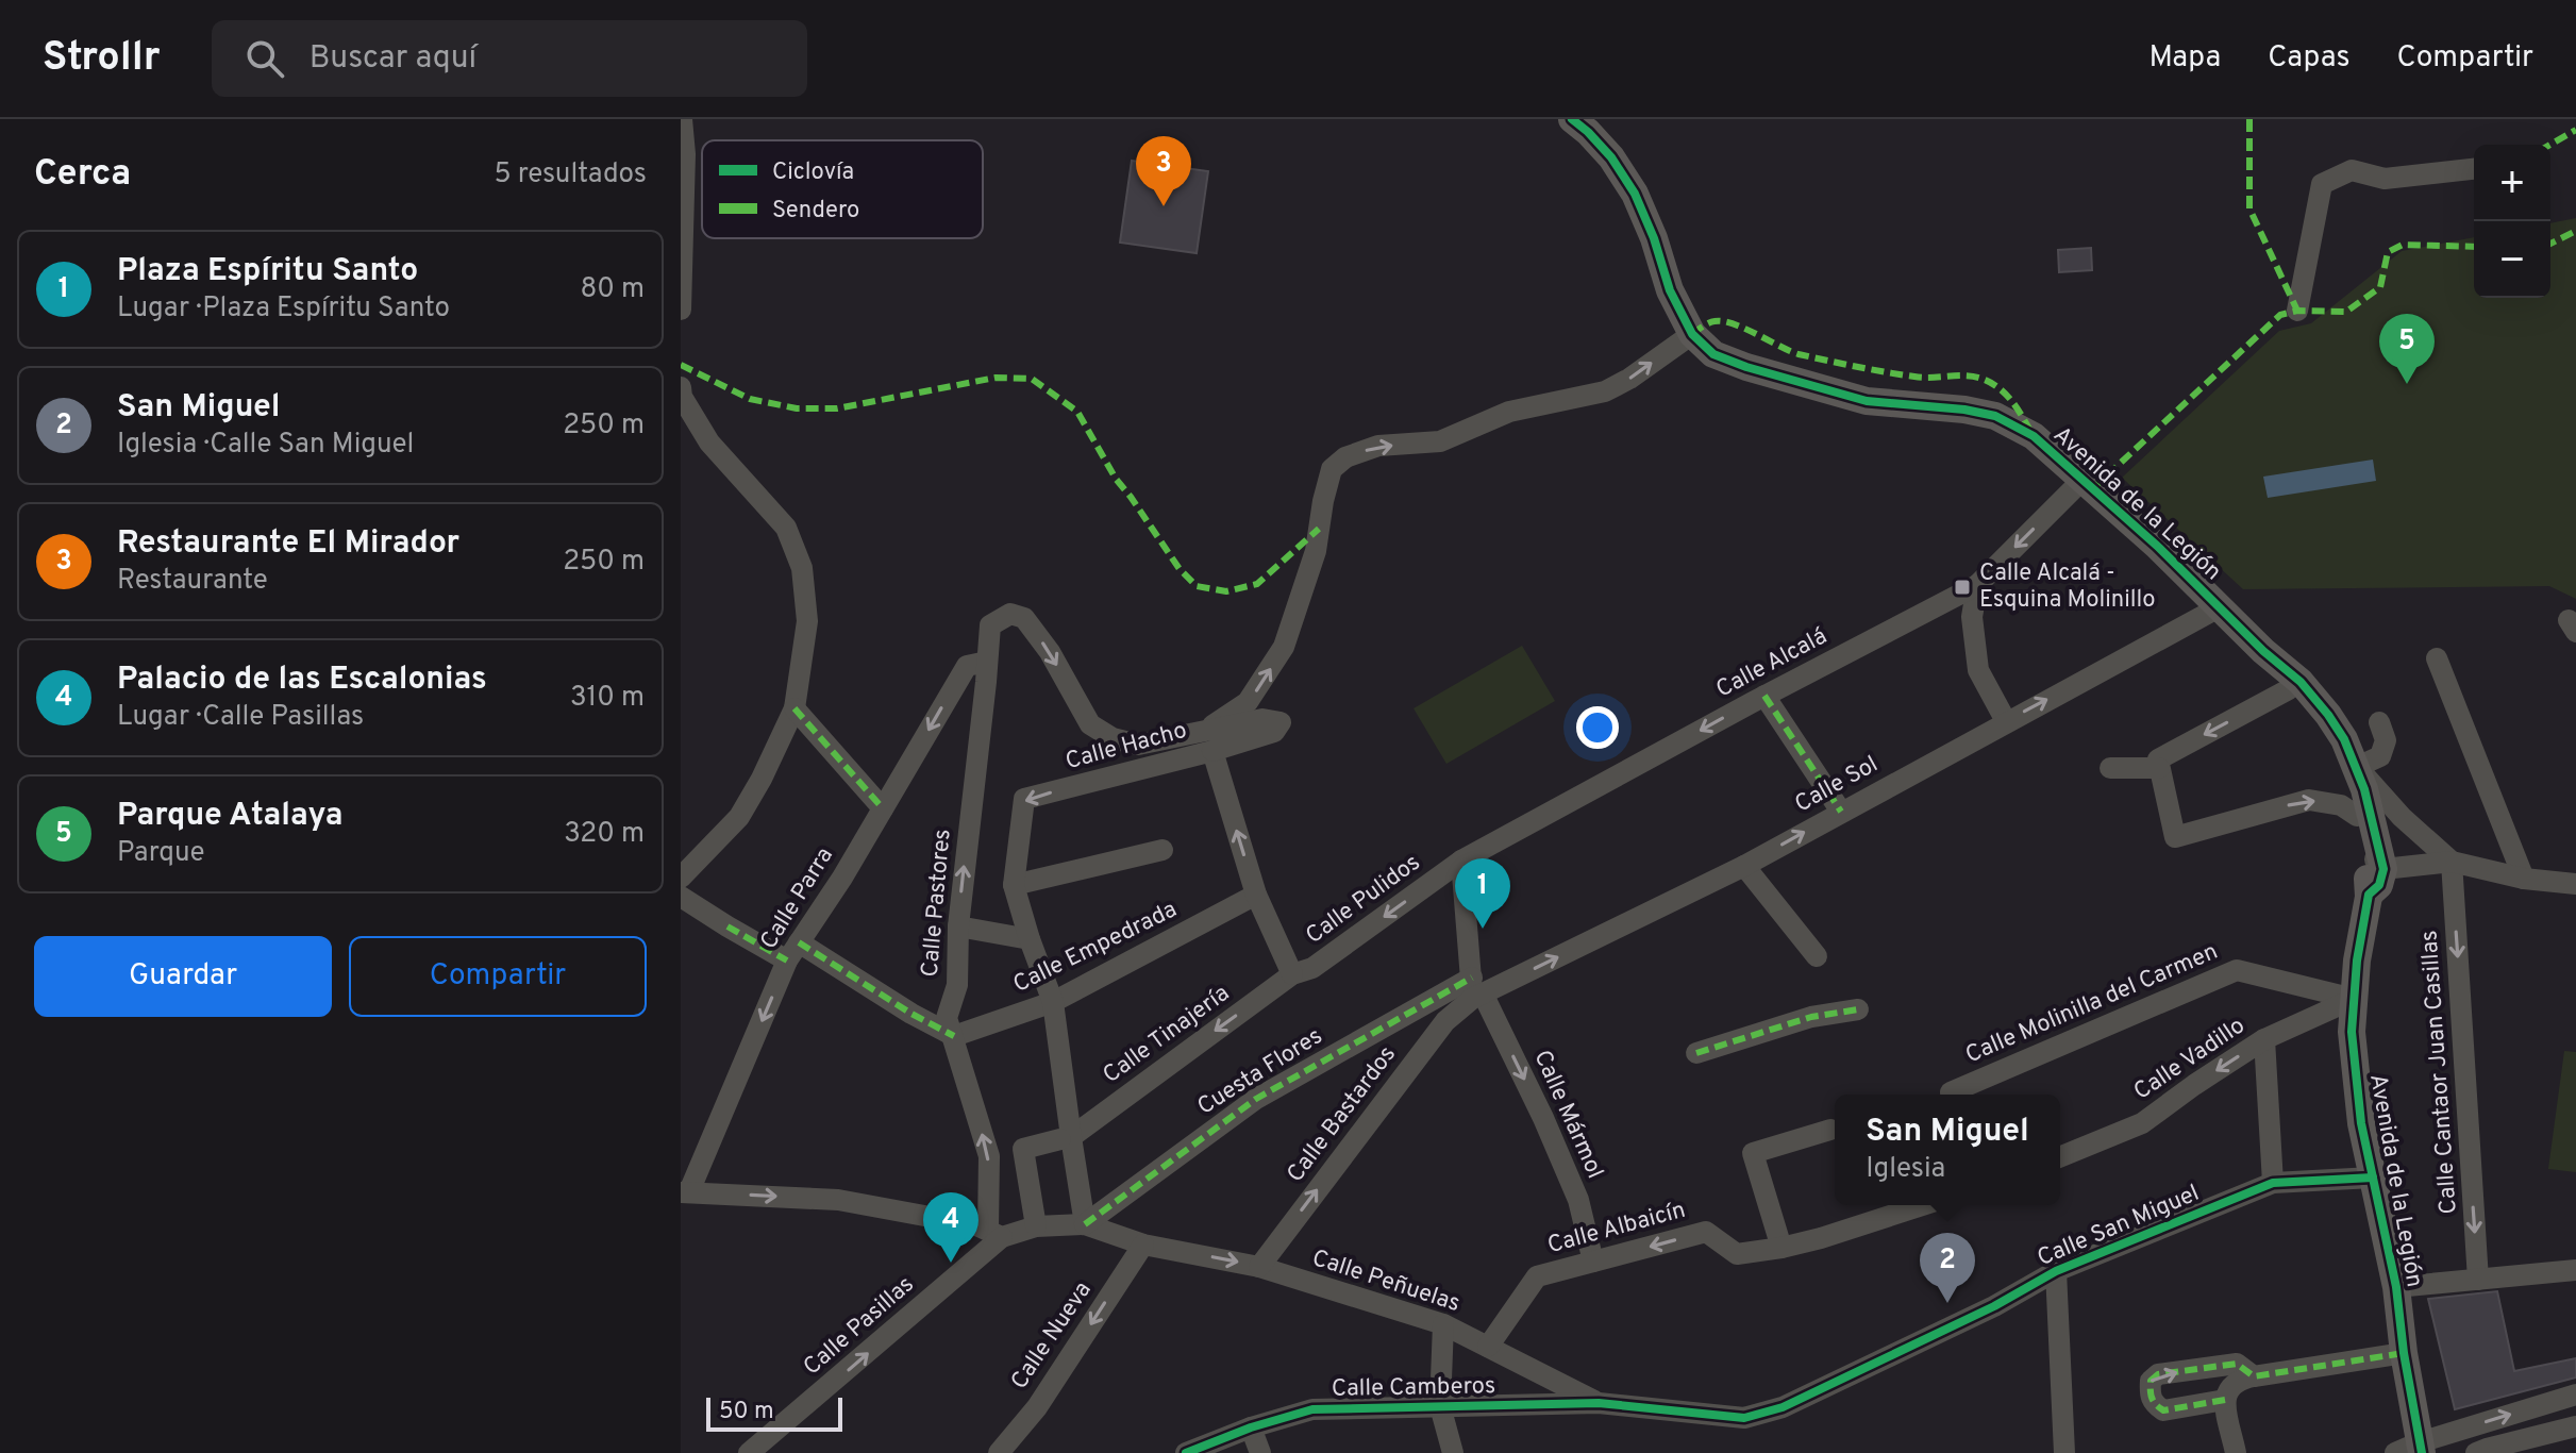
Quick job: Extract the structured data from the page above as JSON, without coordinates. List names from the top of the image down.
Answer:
{
  "streets": {
    "main road": ["Avenida de la Legión"],
    "street": [
      "Calle Alcalá",
      "Calle Hacho",
      "Calle Sol",
      "Calle Parra",
      "Calle Pulidos",
      "Calle Pastores",
      "Calle Empedrada",
      "Calle Molinilla del Carmen",
      "Calle Tinajería",
      "Calle Vadillo",
      "Cuesta Flores",
      "Calle Cantaor Juan Casillas",
      "Calle Bastardos",
      "Calle Mármol",
      "Calle San Miguel",
      "Calle Albaicín",
      "Calle Peñuelas",
      "Calle Pasillas",
      "Calle Nueva",
      "Calle Camberos"
    ]
  },
  "crossings": [
    ["Avenida de la Legión", "Calle Alcalá"],
    ["Avenida de la Legión", "Calle Sol"],
    ["Avenida de la Legión", "Calle Molinilla del Carmen"],
    ["Avenida de la Legión", "Calle Vadillo"],
    ["Avenida de la Legión", "Calle San Miguel"],
    ["Calle Alcalá", "Calle Pulidos"],
    ["Calle Hacho", "Calle Pulidos"],
    ["Calle Hacho", "Calle Pastores"],
    ["Calle Hacho", "Calle Empedrada"],
    ["Calle Hacho", "Calle Tinajería"],
    ["Calle Hacho", "Cuesta Flores"],
    ["Calle Hacho", "Calle Peñuelas"],
    ["Calle Sol", "Cuesta Flores"],
    ["Calle Sol", "Calle Bastardos"],
    ["Calle Sol", "Calle Mármol"],
    ["Calle Parra", "Calle Pastores"],
    ["Calle Pulidos", "Calle Tinajería"],
    ["Calle Pastores", "Calle Empedrada"],
    ["Calle Pastores", "Calle Pasillas"],
    ["Calle Molinilla del Carmen", "Calle Vadillo"],
    ["Cuesta Flores", "Calle Bastardos"],
    ["Cuesta Flores", "Calle Mármol"],
    ["Cuesta Flores", "Calle Peñuelas"],
    ["Calle Bastardos", "Calle Mármol"],
    ["Calle Bastardos", "Calle Peñuelas"],
    ["Calle Mármol", "Calle Albaicín"],
    ["Calle San Miguel", "Calle Peñuelas"],
    ["Calle San Miguel", "Calle Camberos"],
    ["Calle Albaicín", "Calle Peñuelas"],
    ["Calle Peñuelas", "Calle Nueva"],
    ["Calle Peñuelas", "Calle Camberos"]
  ],
  "one_way": [
    "Calle Alcalá",
    "Calle Parra",
    "Calle Pulidos",
    "Calle Tinajería",
    "Calle Vadillo",
    "Calle Cantaor Juan Casillas",
    "Calle Bastardos",
    "Calle Mármol",
    "Calle Albaicín",
    "Calle Pasillas",
    "Calle Nueva"
  ],
  "places": {
    "transit": ["Calle Alcalá - Esquina Molinillo"]
  },
  "legend": ["Ciclovía", "Sendero"],
  "scale_bar": "50 m",
  "page": {
    "header": "Strollr",
    "search": "Buscar aquí",
    "nav": ["Mapa", "Capas", "Compartir"],
    "heading": ["Cerca", "5 resultados"],
    "pins": [
      "3",
      "5",
      "1",
      "4",
      "2"
    ],
    "map_buttons": ["+", "−"],
    "list": [
      {
        "mark": "1",
        "name": "Plaza Espíritu Santo",
        "note": "Lugar · Plaza Espíritu Santo",
        "value": "80 m"
      },
      {
        "mark": "2",
        "name": "San Miguel",
        "note": "Iglesia · Calle San Miguel",
        "value": "250 m"
      },
      {
        "mark": "3",
        "name": "Restaurante El Mirador",
        "note": "Restaurante",
        "value": "250 m"
      },
      {
        "mark": "4",
        "name": "Palacio de las Escalonias",
        "note": "Lugar · Calle Pasillas",
        "value": "310 m"
      },
      {
        "mark": "5",
        "name": "Parque Atalaya",
        "note": "Parque",
        "value": "320 m"
      }
    ],
    "buttons": ["Guardar", "Compartir"],
    "popup": ["San Miguel", "Iglesia"],
    "scale": "50 m"
  }
}
